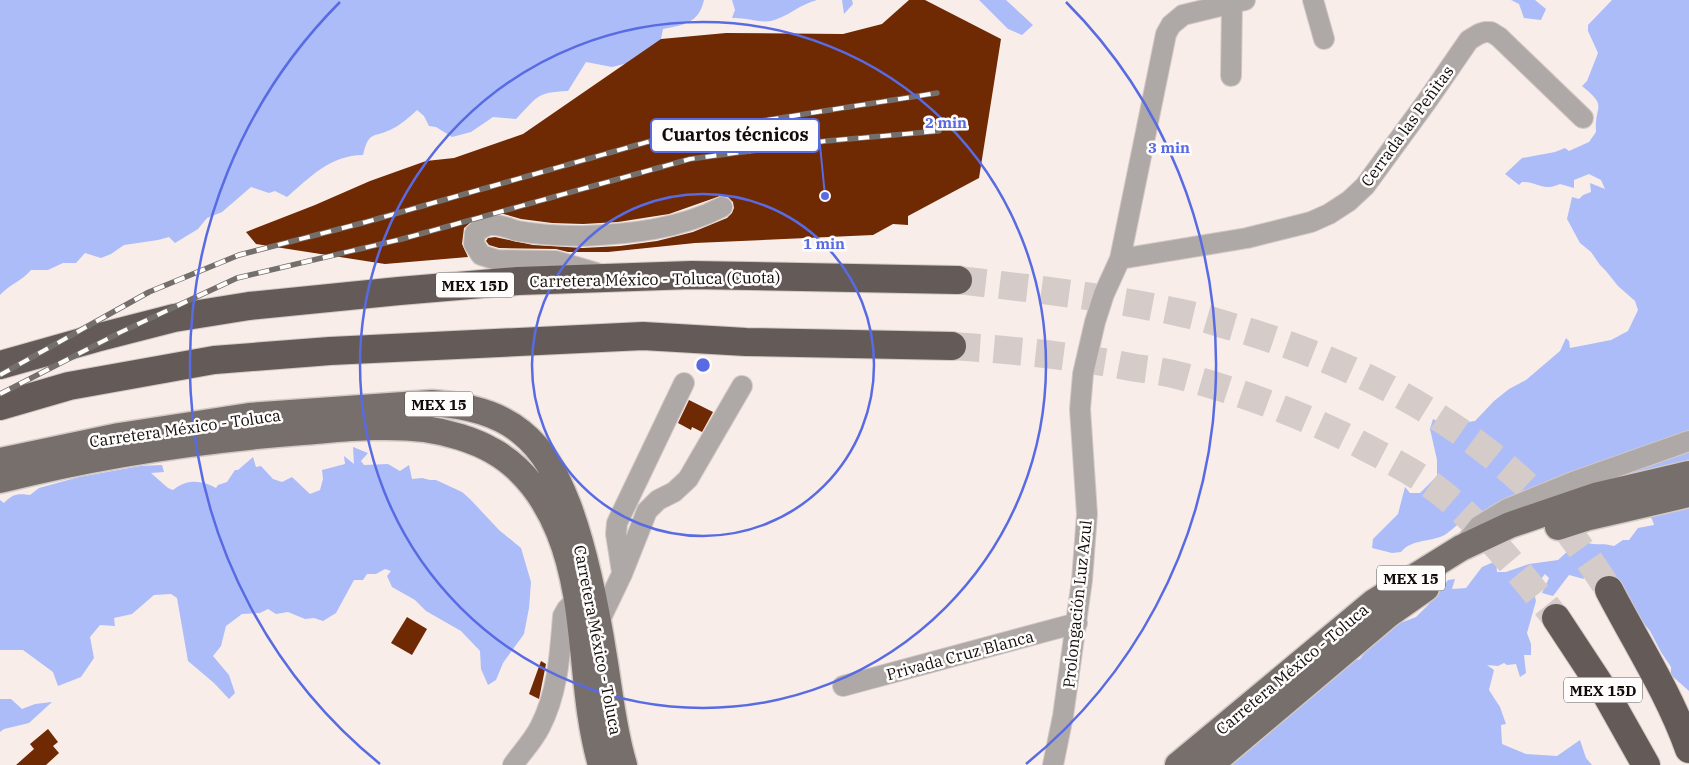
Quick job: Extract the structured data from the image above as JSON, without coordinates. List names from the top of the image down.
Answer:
{
  "streets": {
    "highway": ["Carretera México - Toluca (Cuota)", "MEX 15D"],
    "main road": ["MEX 15", "Carretera México - Toluca"],
    "street": ["Cerrada las Peñitas", "Prolongación Luz Azul", "Privada Cruz Blanca"]
  },
  "crossings": [
    ["Cerrada las Peñitas", "Prolongación Luz Azul"],
    ["Prolongación Luz Azul", "Privada Cruz Blanca"]
  ],
  "places": ["Cuartos técnicos"],
  "rings": ["2 min", "3 min", "1 min"]
}
